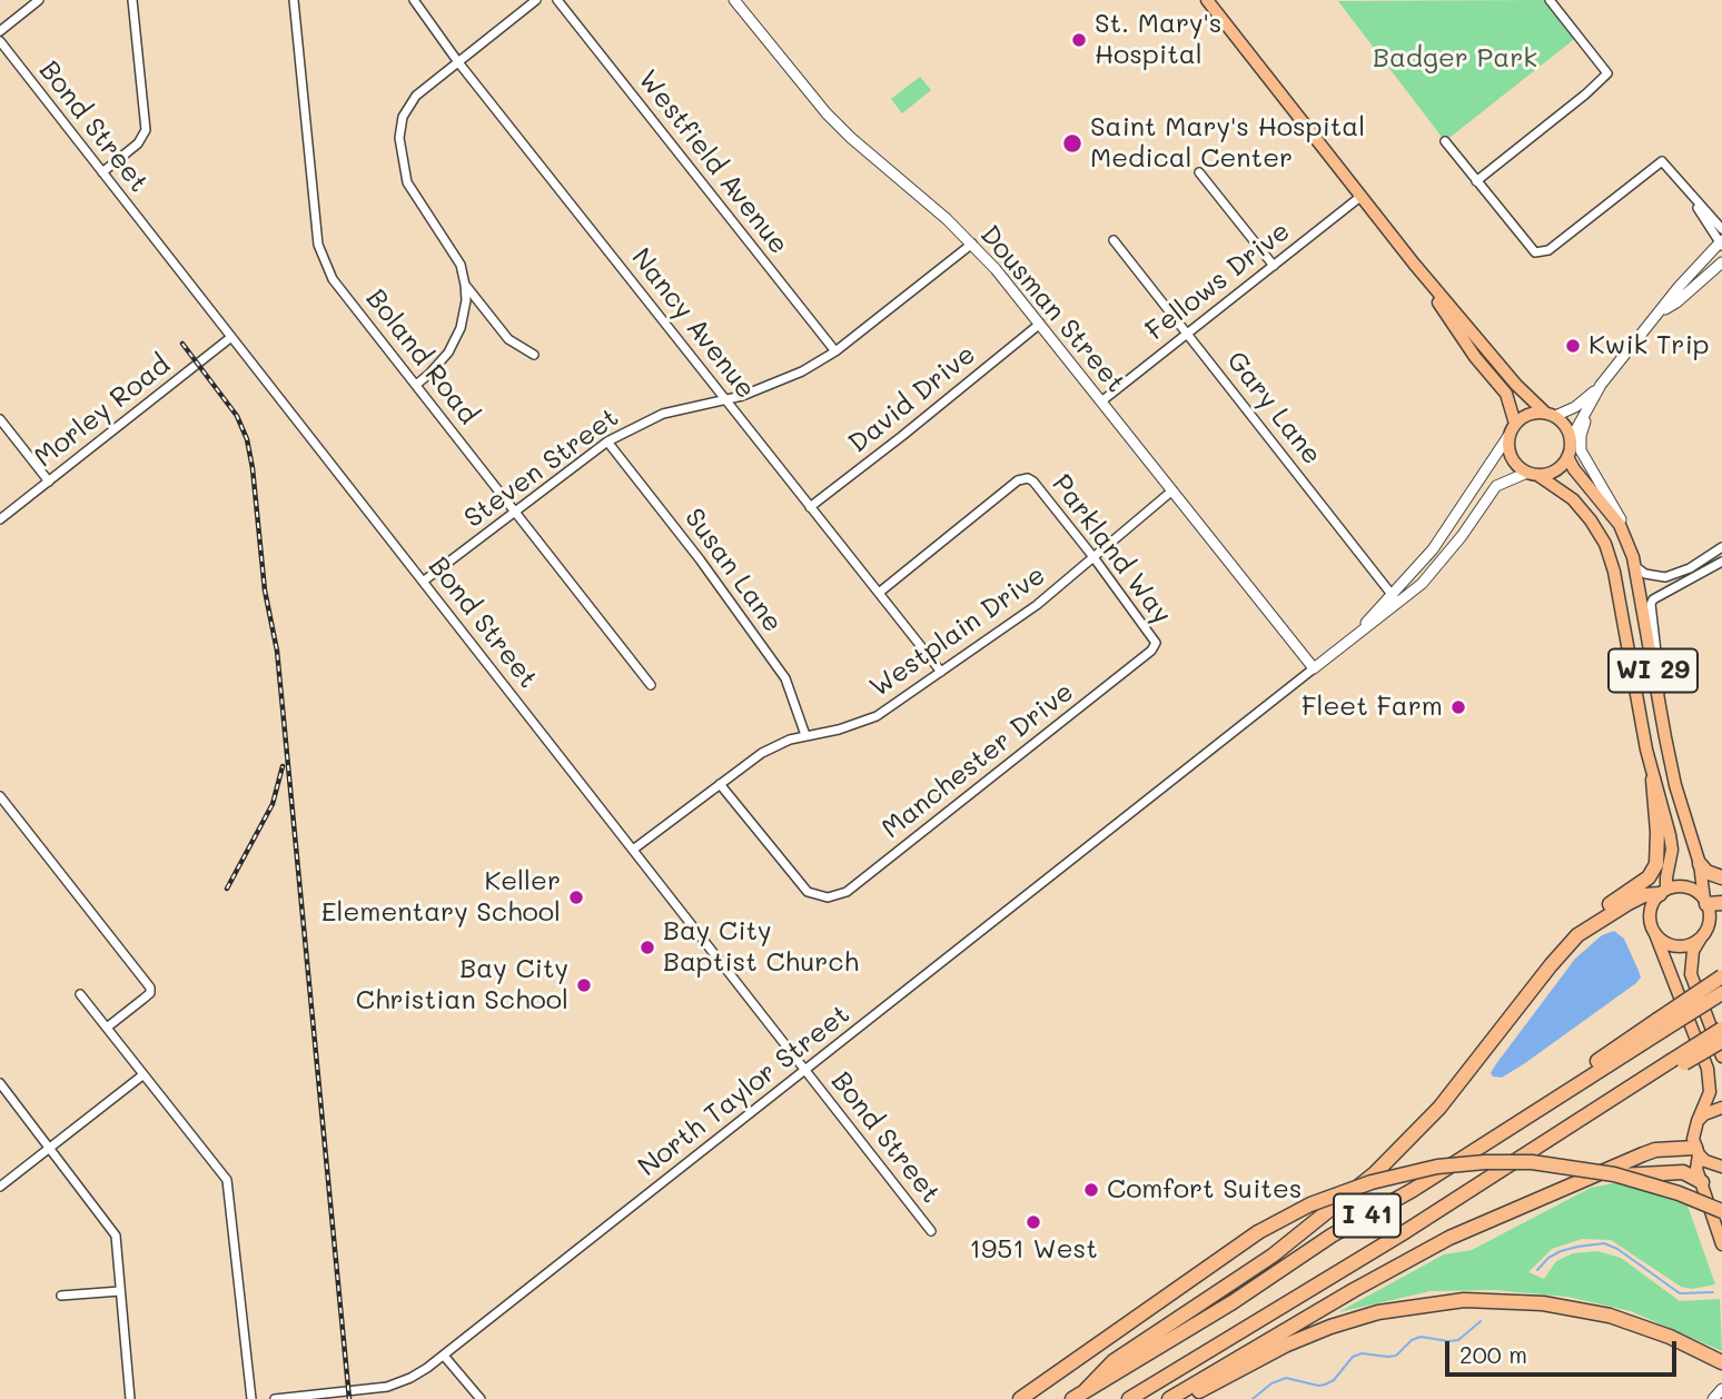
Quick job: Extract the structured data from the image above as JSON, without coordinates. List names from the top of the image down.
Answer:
{
  "streets": {
    "highway": ["I 41"],
    "main road": ["WI 29"],
    "street": [
      "Bond Street",
      "Westfield Avenue",
      "Fellows Drive",
      "Dousman Street",
      "Nancy Avenue",
      "Boland Road",
      "David Drive",
      "Gary Lane",
      "Morley Road",
      "Steven Street",
      "Parkland Way",
      "Susan Lane",
      "Westplain Drive",
      "Manchester Drive",
      "North Taylor Street"
    ]
  },
  "crossings": [
    ["Bond Street", "Morley Road"],
    ["Bond Street", "Steven Street"],
    ["Bond Street", "Westplain Drive"],
    ["Bond Street", "North Taylor Street"],
    ["Westfield Avenue", "Steven Street"],
    ["Fellows Drive", "Dousman Street"],
    ["Fellows Drive", "Gary Lane"],
    ["Dousman Street", "David Drive"],
    ["Dousman Street", "Steven Street"],
    ["Dousman Street", "Westplain Drive"],
    ["Dousman Street", "North Taylor Street"],
    ["Nancy Avenue", "David Drive"],
    ["Nancy Avenue", "Steven Street"],
    ["Nancy Avenue", "Parkland Way"],
    ["Nancy Avenue", "Westplain Drive"],
    ["Boland Road", "Steven Street"],
    ["Steven Street", "Susan Lane"],
    ["Parkland Way", "Westplain Drive"],
    ["Parkland Way", "Manchester Drive"],
    ["Susan Lane", "Westplain Drive"],
    ["Westplain Drive", "Manchester Drive"]
  ],
  "parks": ["Badger Park"],
  "places": [
    "St. Mary's Hospital",
    "Saint Mary's Hospital Medical Center",
    "Kwik Trip",
    "Fleet Farm",
    "Keller Elementary School",
    "Bay City Baptist Church",
    "Bay City Christian School",
    "Comfort Suites",
    "1951 West"
  ],
  "scale_bar": "200 m"
}
